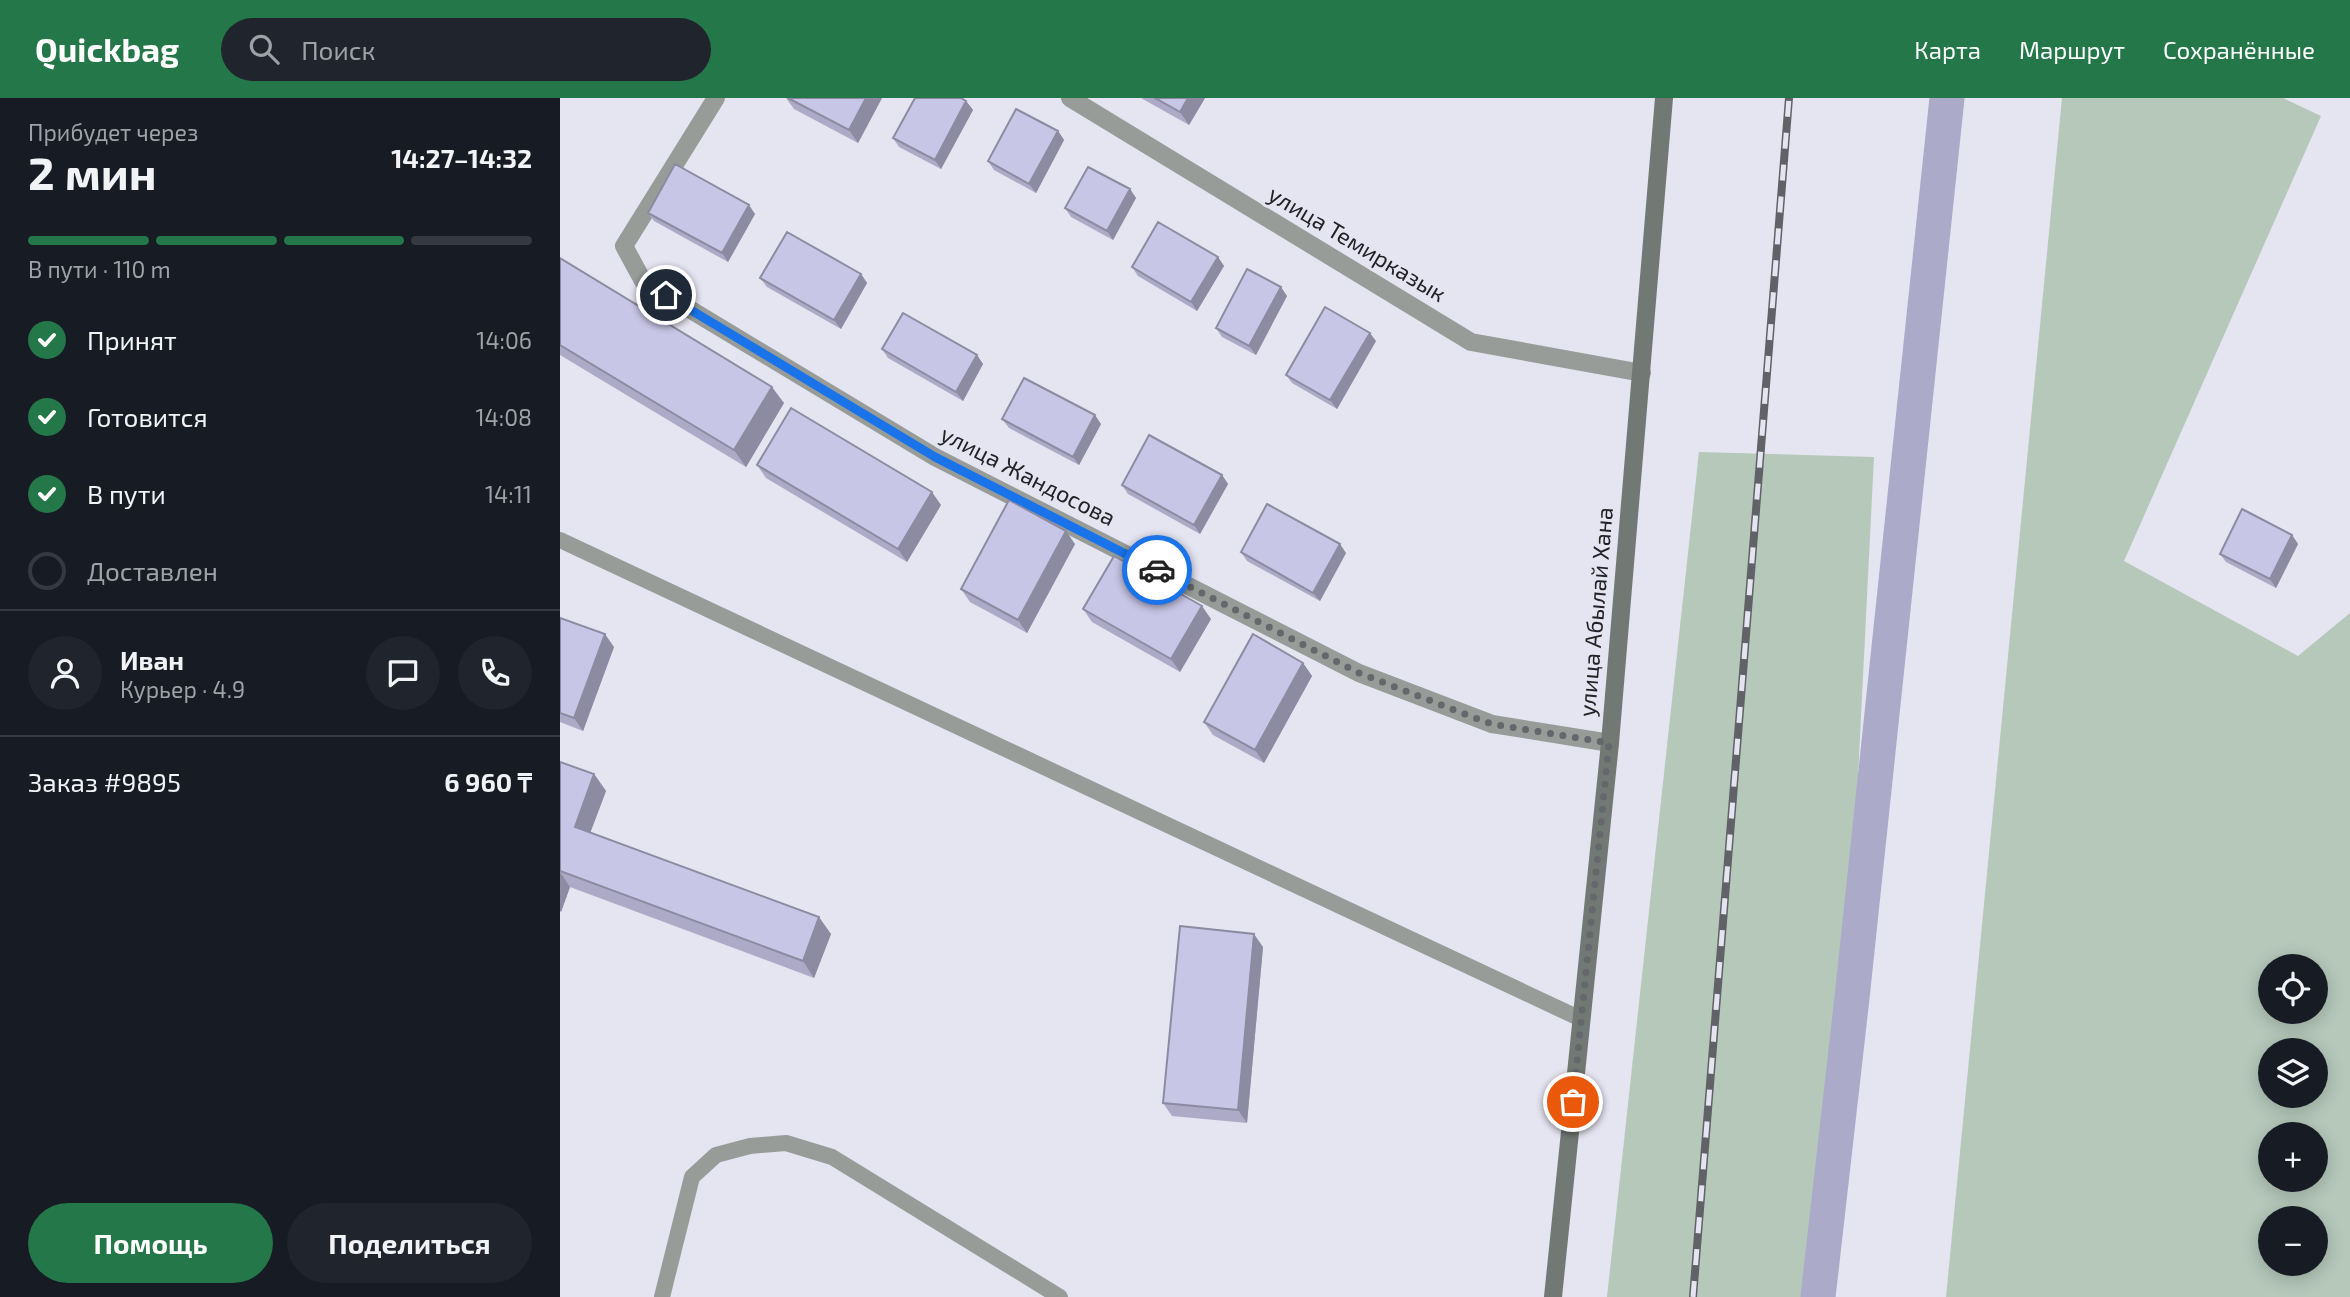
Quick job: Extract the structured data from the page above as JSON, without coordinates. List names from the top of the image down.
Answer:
{
  "streets": {
    "main road": ["улица Абылай Хана"],
    "street": ["улица Темирказык", "улица Жандосова"]
  },
  "crossings": [
    ["улица Темирказык", "улица Абылай Хана"],
    ["улица Жандосова", "улица Абылай Хана"]
  ],
  "page": {
    "header": "Quickbag",
    "search": "Поиск",
    "nav": ["Карта", "Маршрут", "Сохранённые"],
    "heading": ["2 мин", "Прибудет через", "14:27–14:32"],
    "panel": [
      "Иван",
      "Курьер · 4.9",
      "Заказ #9895",
      "6 960 ₸"
    ],
    "bar": "В пути · 110 m",
    "list": [
      ["Принят", "14:06"],
      ["Готовится", "14:08"],
      ["В пути", "14:11"],
      "Доставлен"
    ],
    "map_buttons": ["+", "−"],
    "buttons": ["Помощь", "Поделиться"]
  }
}
